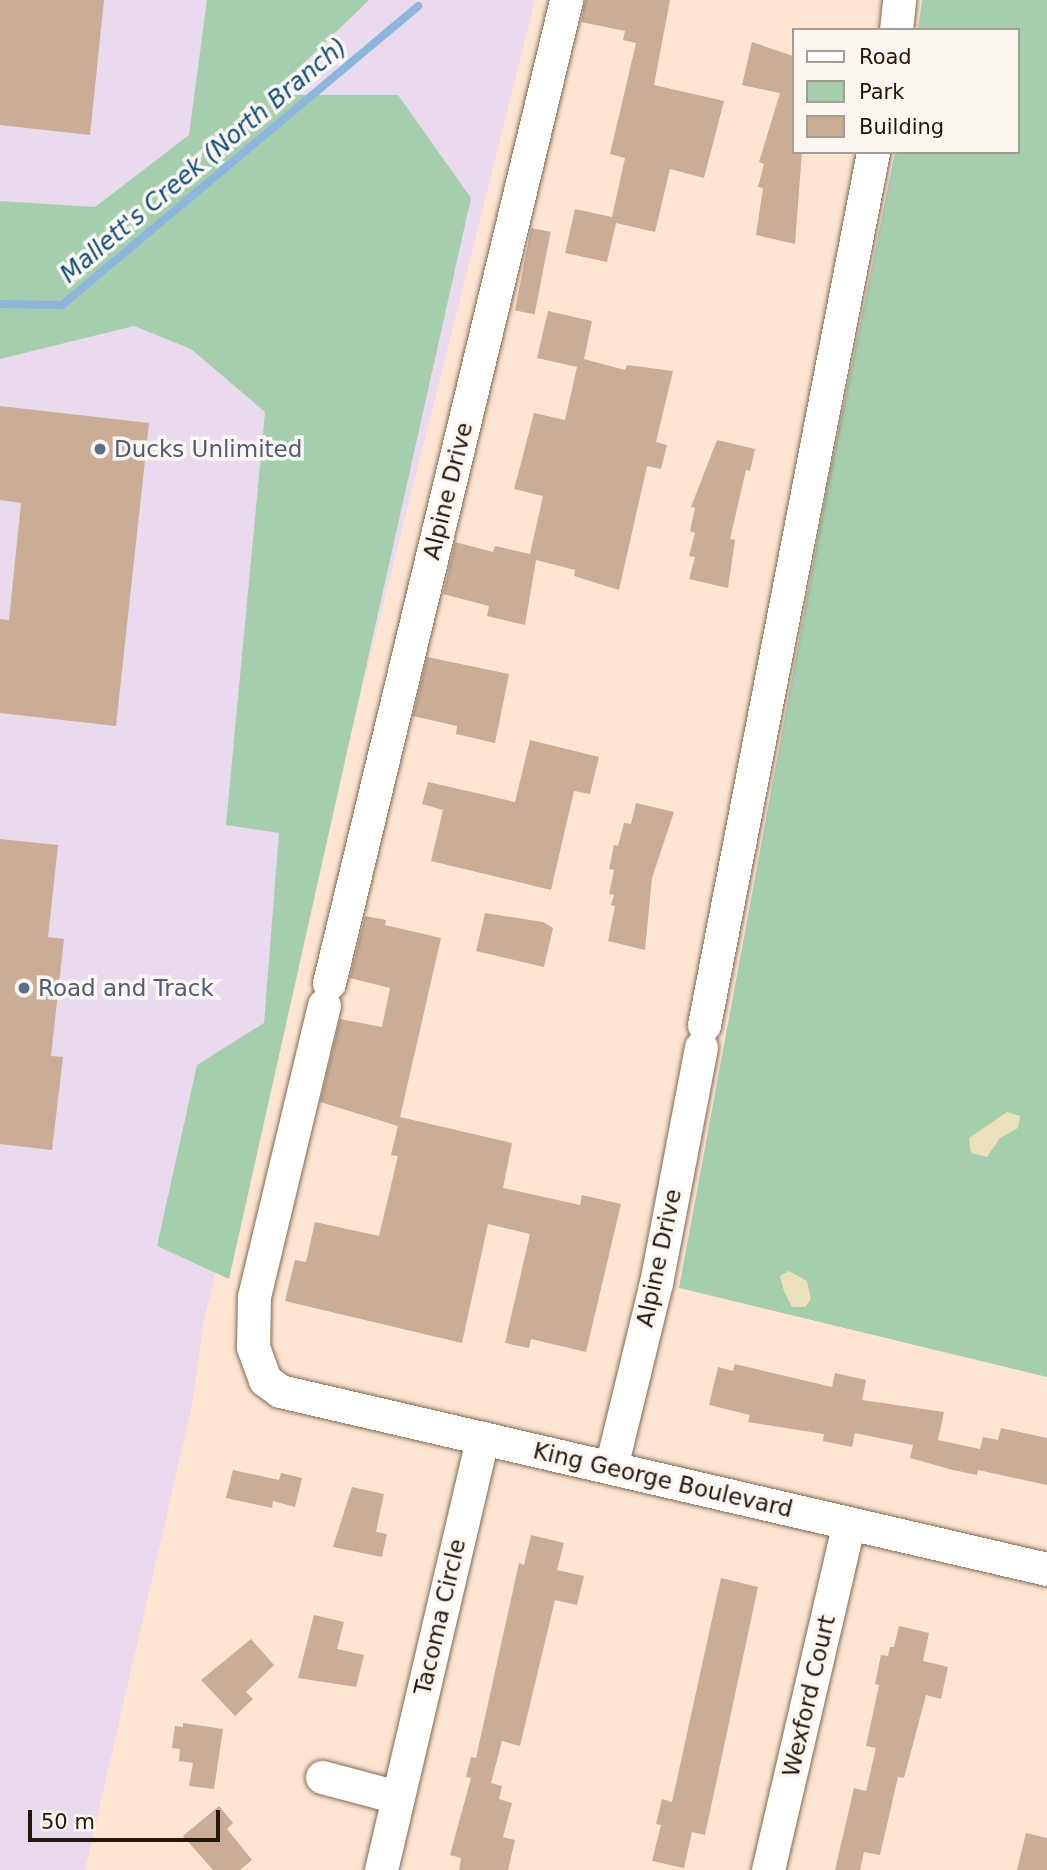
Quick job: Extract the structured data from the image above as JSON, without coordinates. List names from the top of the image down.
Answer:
{
  "streets": {
    "street": [
      "Alpine Drive",
      "King George Boulevard",
      "Tacoma Circle",
      "Wexford Court"
    ]
  },
  "crossings": [
    ["Alpine Drive", "King George Boulevard"],
    ["King George Boulevard", "Tacoma Circle"],
    ["King George Boulevard", "Wexford Court"]
  ],
  "water": ["Mallett's Creek (North Branch)"],
  "places": ["Ducks Unlimited", "Road and Track"],
  "legend": ["Road", "Park", "Building"],
  "scale_bar": "50 m"
}
